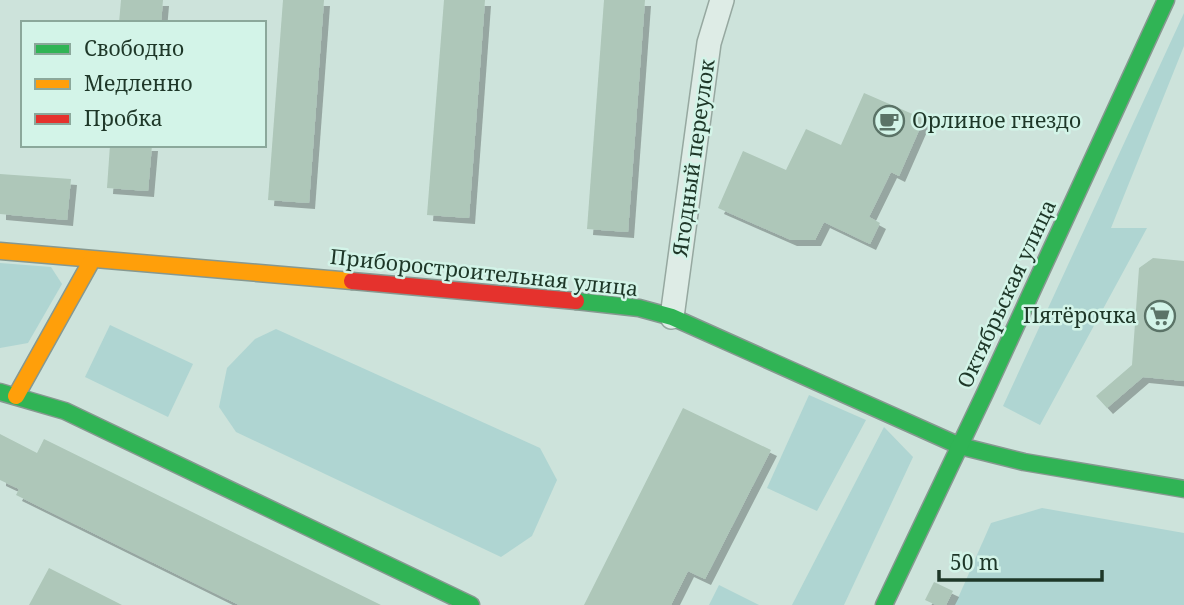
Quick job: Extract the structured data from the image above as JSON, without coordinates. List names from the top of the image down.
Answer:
{
  "streets": {
    "main road": ["Приборостроительная улица", "Октябрьская улица"],
    "street": ["Ягодный переулок"]
  },
  "crossings": [
    ["Ягодный переулок", "Приборостроительная улица"],
    ["Приборостроительная улица", "Октябрьская улица"]
  ],
  "places": {
    "cafe": ["Орлиное гнездо"],
    "supermarket": ["Пятёрочка"]
  },
  "legend": ["Свободно", "Медленно", "Пробка"],
  "scale_bar": "50 m"
}
